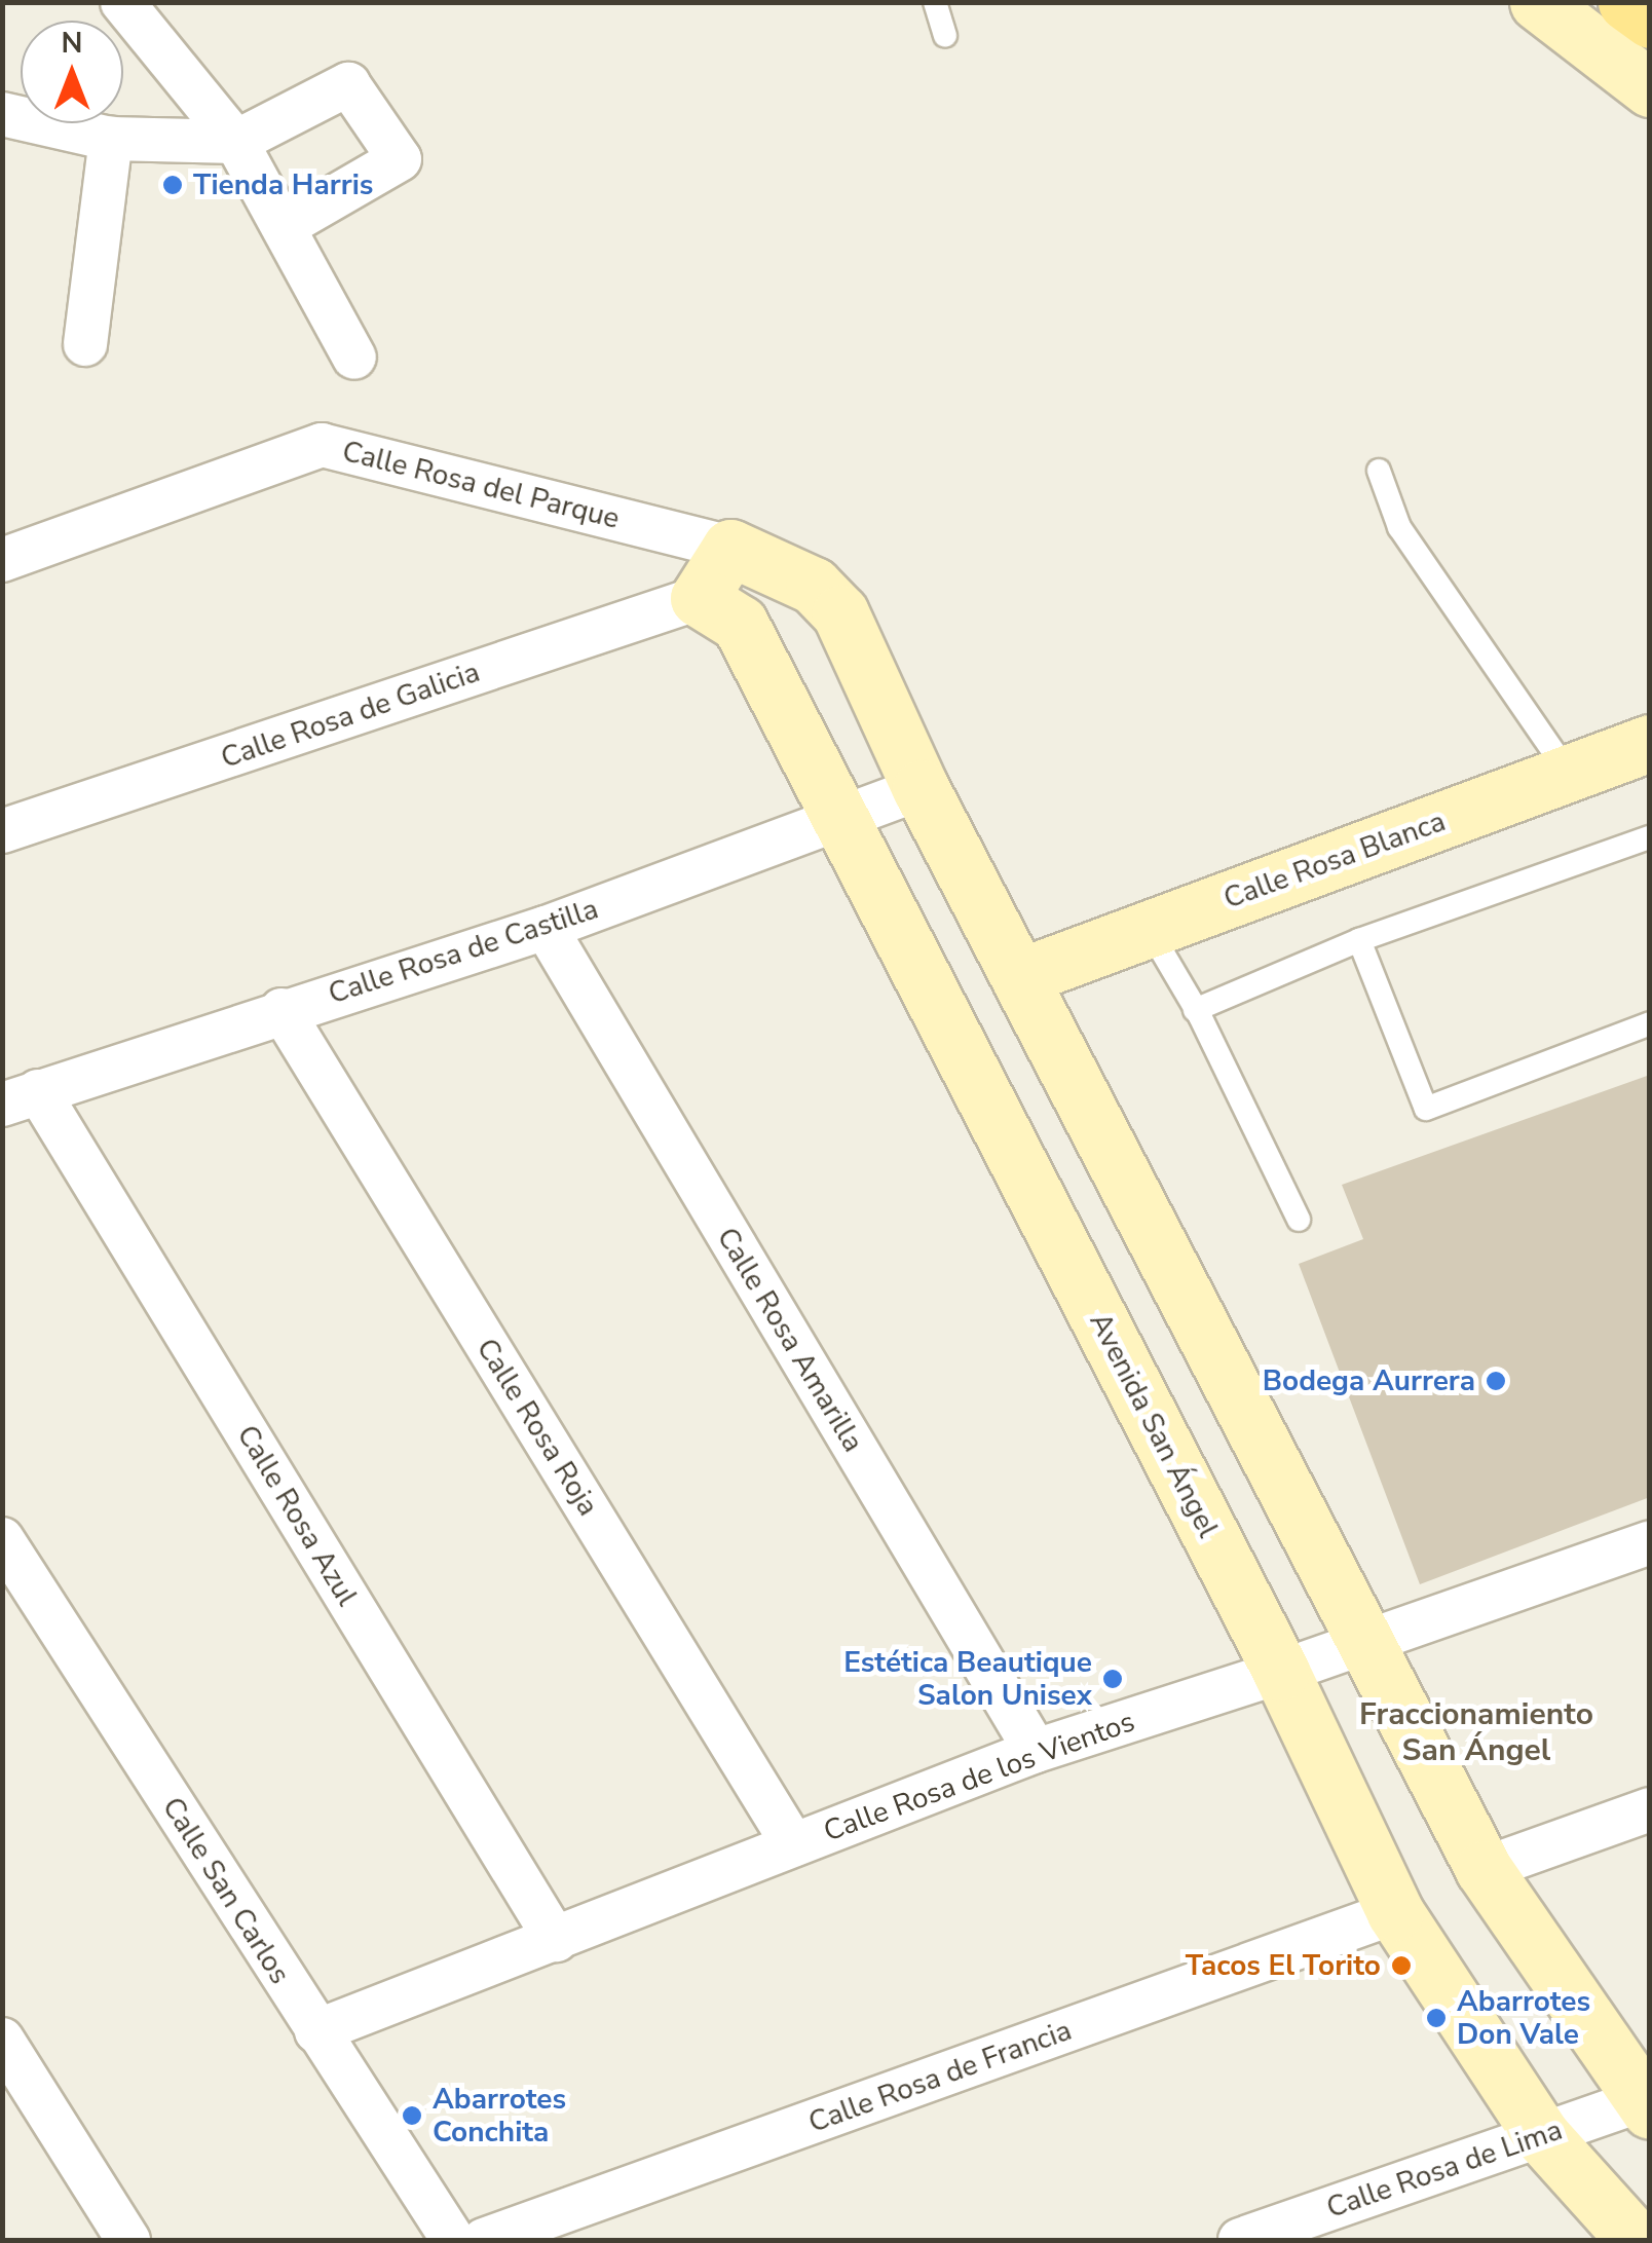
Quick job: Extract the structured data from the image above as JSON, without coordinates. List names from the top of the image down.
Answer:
{
  "streets": {
    "street": [
      "Calle Rosa del Parque",
      "Calle Rosa de Galicia",
      "Calle Rosa Blanca",
      "Calle Rosa de Castilla",
      "Calle Rosa Amarilla",
      "Avenida San Ángel",
      "Calle Rosa Roja",
      "Calle Rosa Azul",
      "Calle Rosa de los Vientos",
      "Calle San Carlos",
      "Calle Rosa de Francia",
      "Calle Rosa de Lima"
    ]
  },
  "crossings": [
    ["Calle Rosa de Galicia", "Avenida San Ángel"],
    ["Calle Rosa de Castilla", "Calle Rosa Amarilla"],
    ["Calle Rosa de Castilla", "Avenida San Ángel"],
    ["Calle Rosa de Castilla", "Calle Rosa Roja"],
    ["Calle Rosa de Castilla", "Calle Rosa Azul"],
    ["Calle Rosa Amarilla", "Calle Rosa de los Vientos"],
    ["Avenida San Ángel", "Calle Rosa de los Vientos"],
    ["Avenida San Ángel", "Calle Rosa de Francia"],
    ["Avenida San Ángel", "Calle Rosa de Lima"],
    ["Calle Rosa Roja", "Calle Rosa de los Vientos"],
    ["Calle Rosa Azul", "Calle Rosa de los Vientos"],
    ["Calle Rosa de los Vientos", "Calle San Carlos"]
  ],
  "districts": ["Fraccionamiento San Ángel"],
  "places": [
    "Tienda Harris",
    "Bodega Aurrera",
    "Estética Beautique Salon Unisex",
    "Tacos El Torito",
    "Abarrotes Don Vale",
    "Abarrotes Conchita"
  ],
  "north": "top"
}
